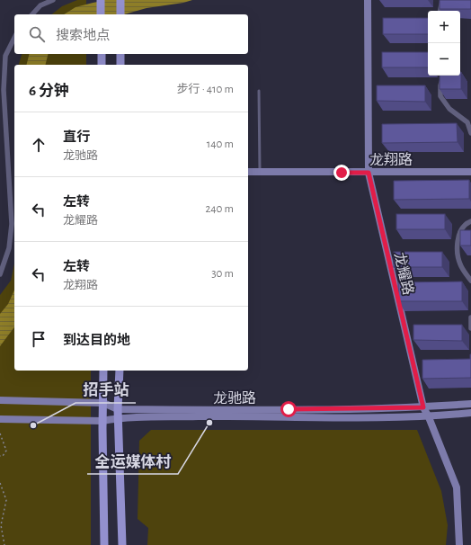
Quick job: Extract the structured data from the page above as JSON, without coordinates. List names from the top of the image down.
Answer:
{
  "streets": {
    "main road": ["龙翔路", "龙耀路", "龙驰路"]
  },
  "crossings": [
    ["龙翔路", "龙耀路"],
    ["龙耀路", "龙驰路"]
  ],
  "places": ["全运媒体村", "招手站"],
  "page": {
    "map_buttons": ["+", "−"],
    "search": "搜索地点",
    "heading": ["6 分钟", "步行 · 410 m"],
    "list": [
      ["直行", "龙驰路", "140 m"],
      ["左转", "龙耀路", "240 m"],
      ["左转", "龙翔路", "30 m"],
      "到达目的地"
    ]
  }
}
